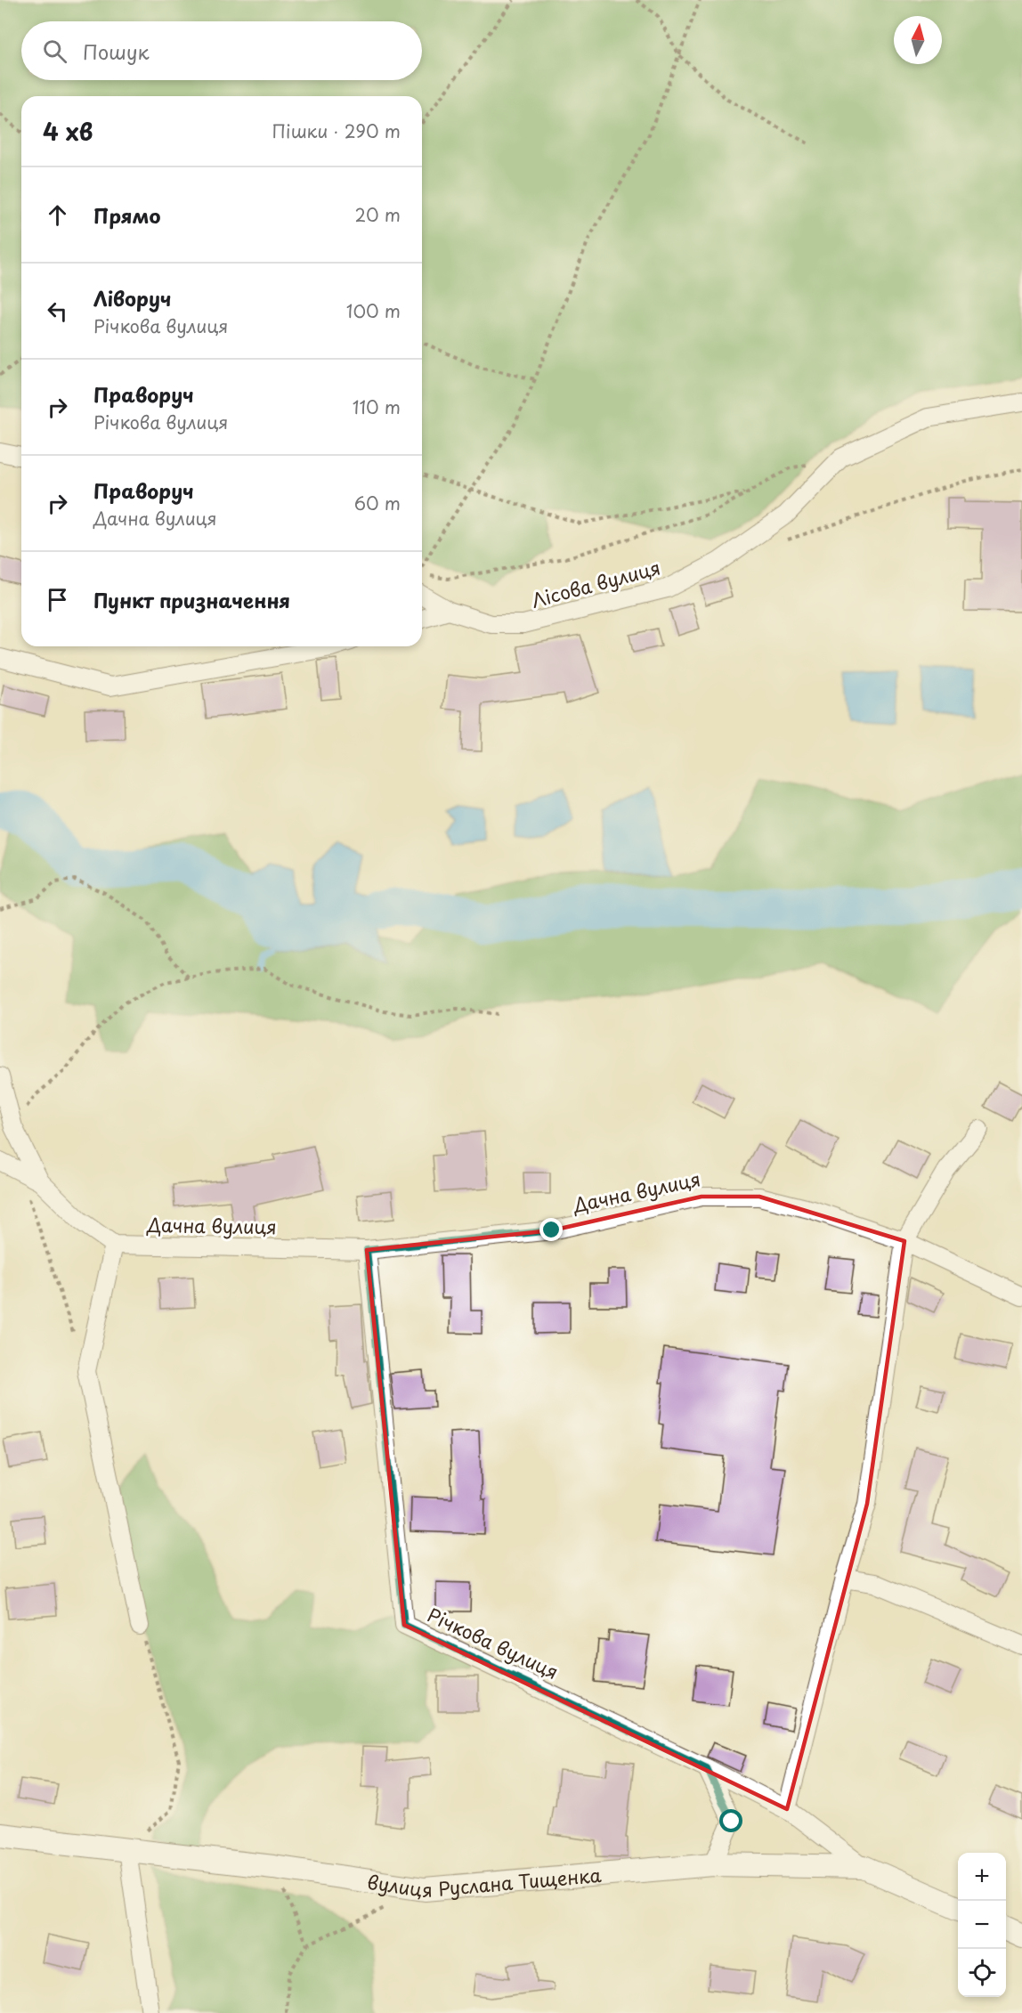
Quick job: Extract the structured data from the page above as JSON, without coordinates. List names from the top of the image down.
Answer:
{
  "streets": {
    "street": [
      "Лісова вулиця",
      "Дачна вулиця",
      "Річкова вулиця",
      "вулиця Руслана Тищенка"
    ]
  },
  "crossings": [
    ["Дачна вулиця", "Річкова вулиця"],
    ["Річкова вулиця", "вулиця Руслана Тищенка"]
  ],
  "north": "top",
  "page": {
    "search": "Пошук",
    "heading": ["4 хв", "Пішки · 290 m"],
    "list": [
      ["Прямо", "20 m"],
      ["Ліворуч", "Річкова вулиця", "100 m"],
      ["Праворуч", "Річкова вулиця", "110 m"],
      ["Праворуч", "Дачна вулиця", "60 m"],
      "Пункт призначення"
    ],
    "map_buttons": ["+", "−"]
  }
}
